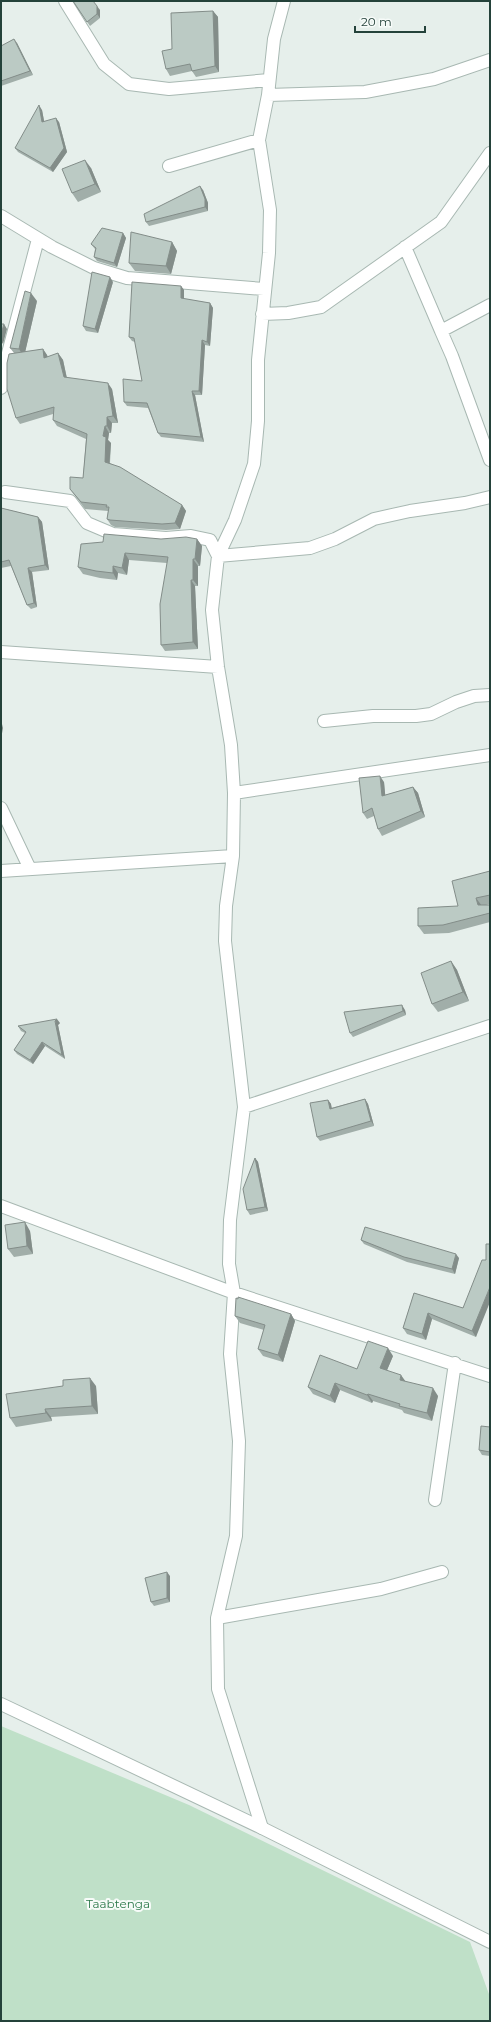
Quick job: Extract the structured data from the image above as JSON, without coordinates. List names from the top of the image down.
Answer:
{
  "parks": ["Taabtenga"],
  "scale_bar": "20 m"
}
